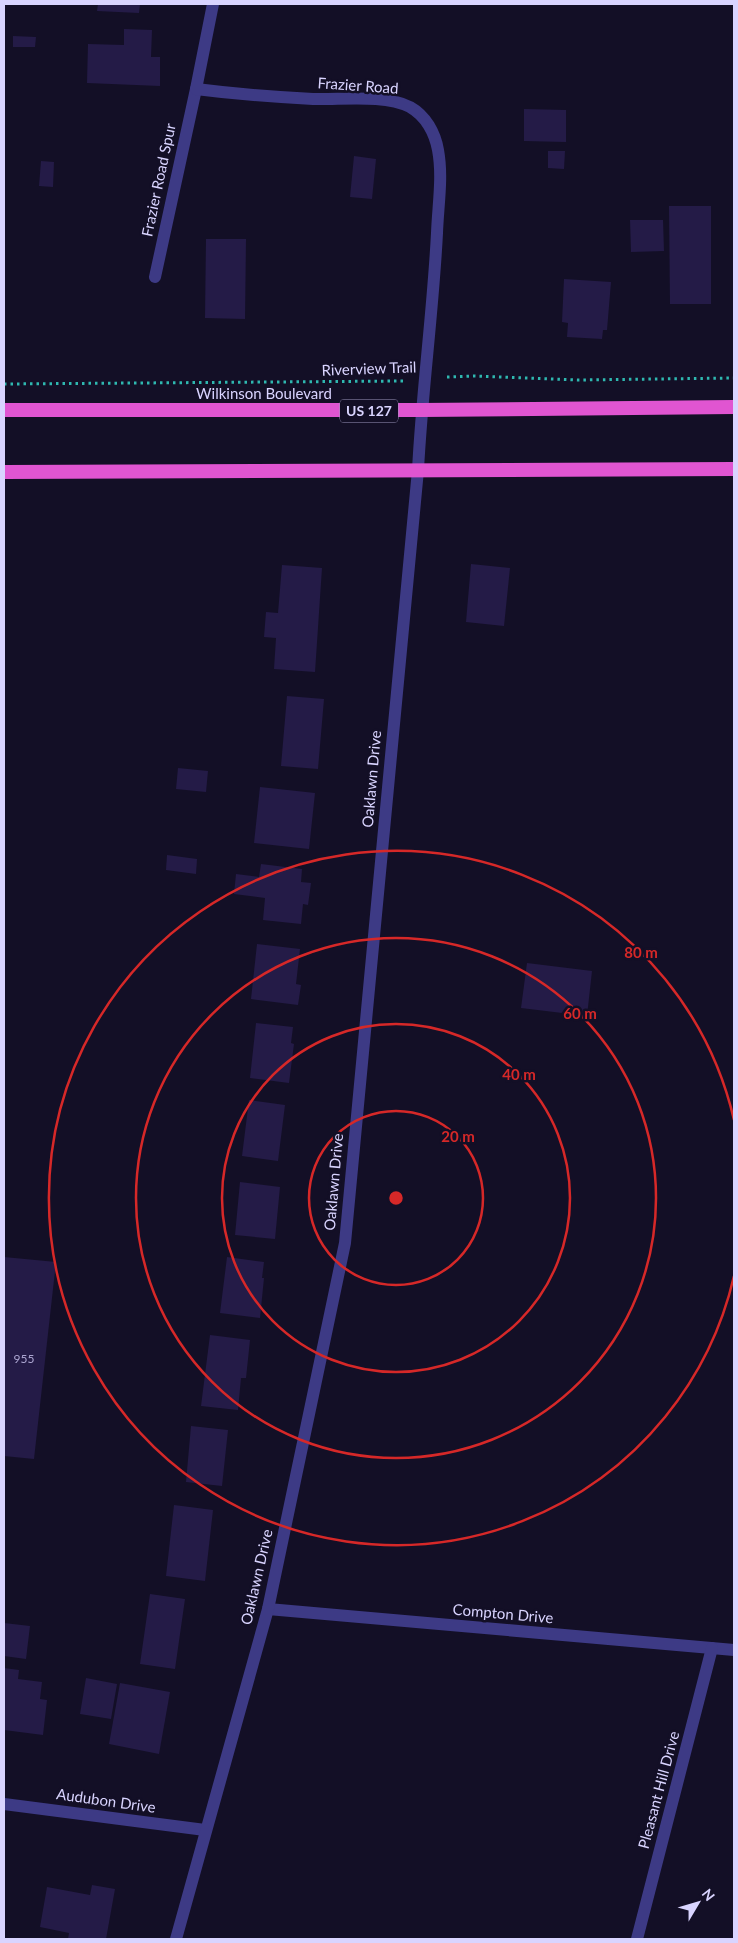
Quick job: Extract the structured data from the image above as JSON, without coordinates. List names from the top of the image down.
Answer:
{
  "streets": {
    "highway": ["Wilkinson Boulevard", "US 127"],
    "street": [
      "Frazier Road",
      "Frazier Road Spur",
      "Oaklawn Drive",
      "Compton Drive",
      "Pleasant Hill Drive",
      "Audubon Drive"
    ],
    "path": ["Riverview Trail"]
  },
  "crossings": [
    ["Frazier Road", "Frazier Road Spur"],
    ["Frazier Road", "Riverview Trail"],
    ["Frazier Road", "Wilkinson Boulevard"],
    ["Frazier Road", "Oaklawn Drive"],
    ["Wilkinson Boulevard", "Oaklawn Drive"],
    ["Oaklawn Drive", "Compton Drive"],
    ["Oaklawn Drive", "Audubon Drive"],
    ["Compton Drive", "Pleasant Hill Drive"]
  ],
  "house_numbers": ["955"],
  "north": "top right",
  "rings": [
    "80 m",
    "60 m",
    "40 m",
    "20 m"
  ]
}
